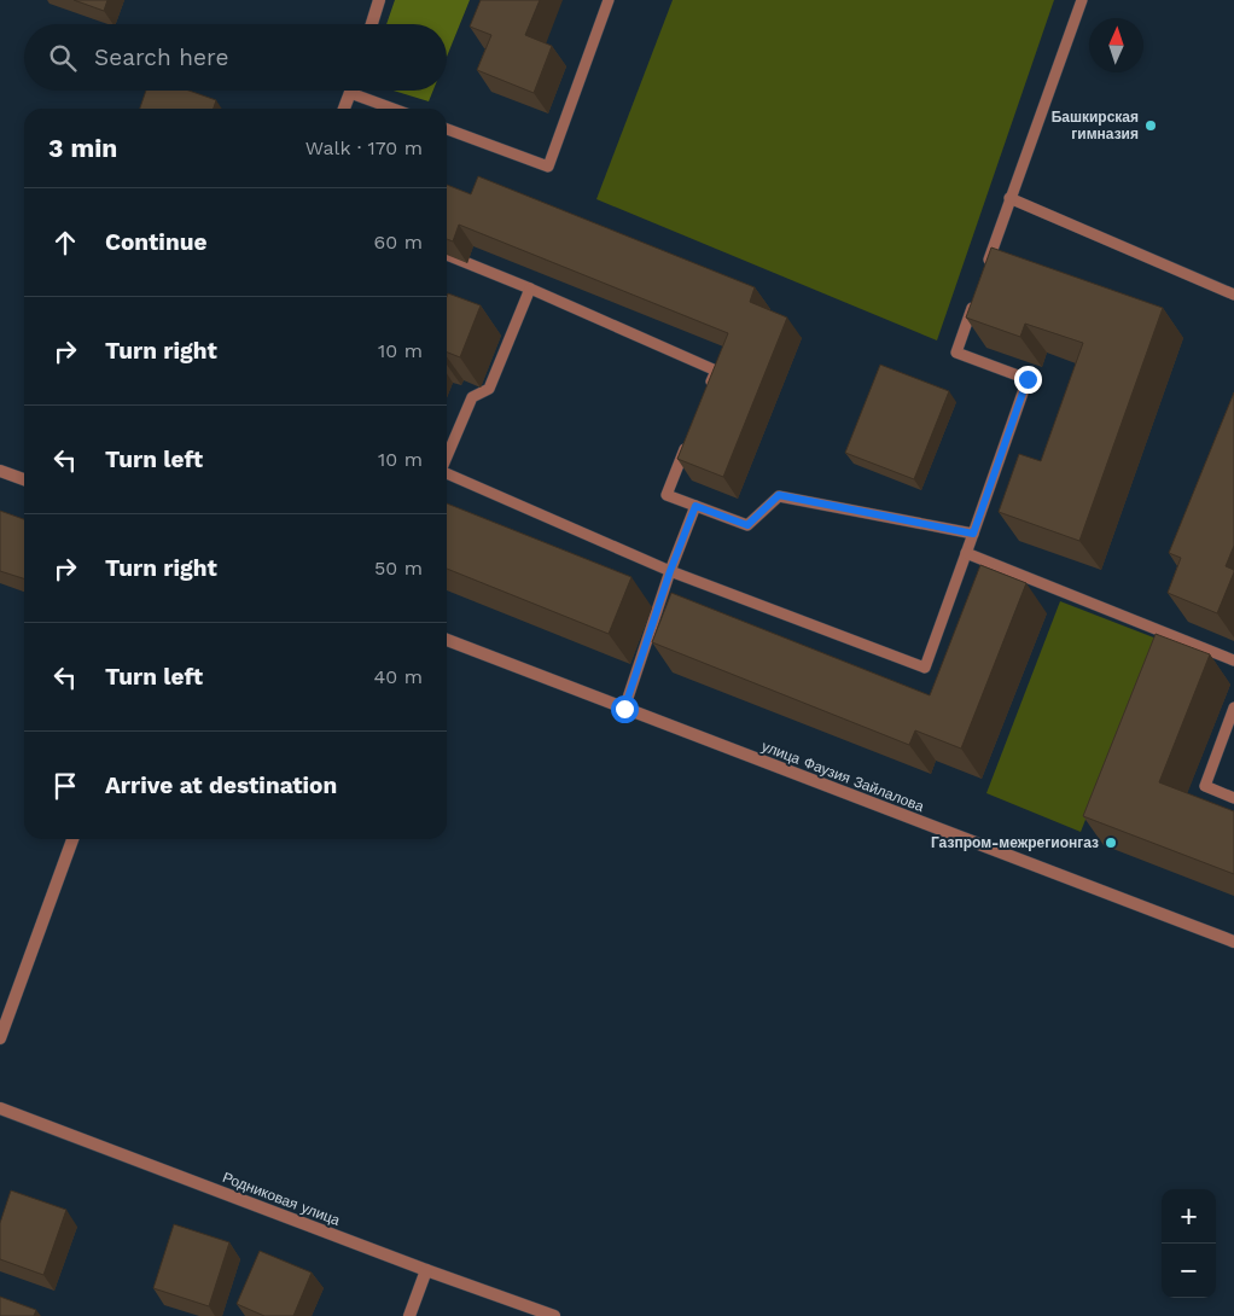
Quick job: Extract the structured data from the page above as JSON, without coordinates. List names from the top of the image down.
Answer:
{
  "streets": {
    "street": ["улица Фаузия Зайлалова", "Родниковая улица"]
  },
  "places": ["Башкирская гимназия", "Газпром-межрегионгаз"],
  "north": "top",
  "page": {
    "search": "Search here",
    "heading": ["3 min", "Walk · 170 m"],
    "list": [
      ["Continue", "60 m"],
      ["Turn right", "10 m"],
      ["Turn left", "10 m"],
      ["Turn right", "50 m"],
      ["Turn left", "40 m"],
      "Arrive at destination"
    ],
    "map_buttons": ["+", "−"]
  }
}
